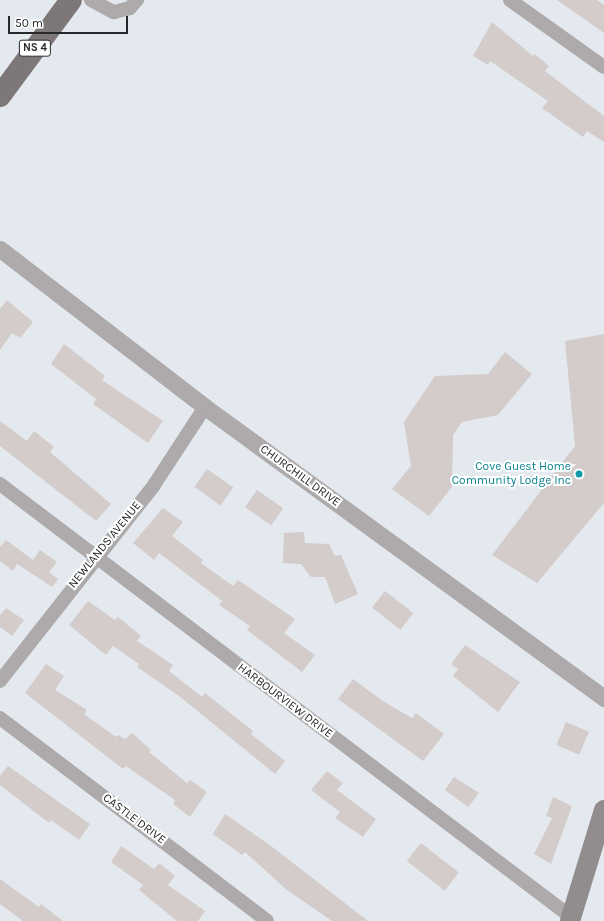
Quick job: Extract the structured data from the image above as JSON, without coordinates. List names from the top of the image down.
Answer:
{
  "streets": {
    "main road": ["NS 4"],
    "street": [
      "CHURCHILL DRIVE",
      "NEWLANDS AVENUE",
      "HARBOURVIEW DRIVE",
      "CASTLE DRIVE"
    ]
  },
  "crossings": [
    ["CHURCHILL DRIVE", "NEWLANDS AVENUE"],
    ["NEWLANDS AVENUE", "HARBOURVIEW DRIVE"]
  ],
  "places": ["Cove Guest Home Community Lodge Inc"],
  "scale_bar": "50 m"
}
